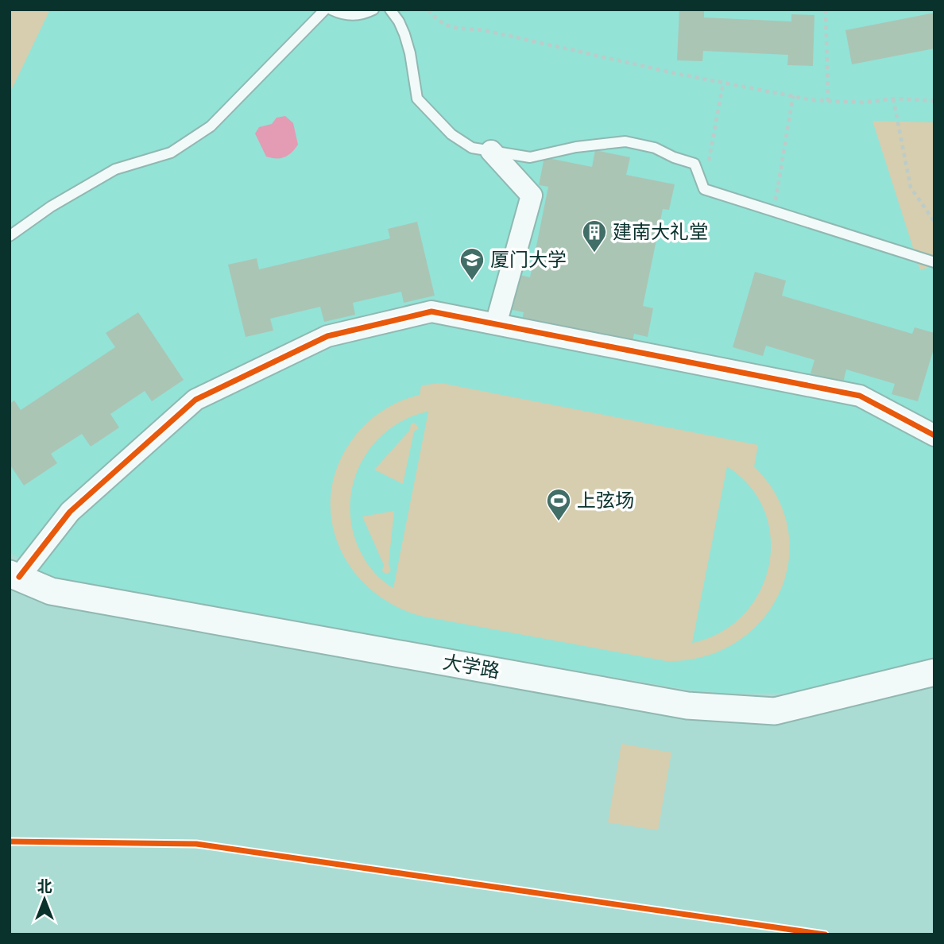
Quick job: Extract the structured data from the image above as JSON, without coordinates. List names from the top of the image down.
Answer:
{
  "streets": {
    "street": ["大学路"]
  },
  "places": {
    "building": ["建南大礼堂"],
    "school or university": ["厦门大学"],
    "sports": ["上弦场"]
  },
  "north": "top"
}
